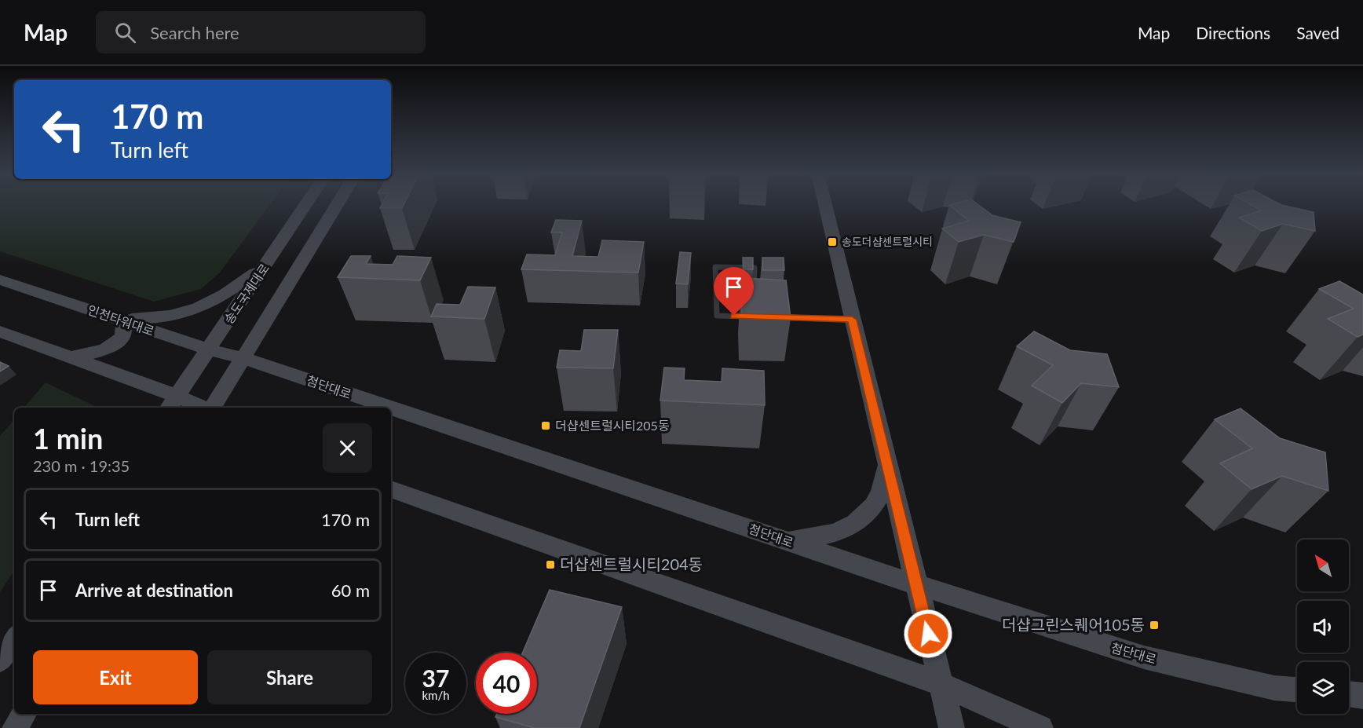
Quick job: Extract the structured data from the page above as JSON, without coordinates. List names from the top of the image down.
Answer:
{
  "streets": {
    "main road": ["송도국제대로", "인천타워대로", "첨단대로"]
  },
  "crossings": [
    ["송도국제대로", "인천타워대로"],
    ["인천타워대로", "첨단대로"]
  ],
  "places": {
    "transit": [
      "송도더샵센트럴시티",
      "더샵센트럴시티205동",
      "더샵센트럴시티204동",
      "더샵그린스퀘어105동"
    ]
  },
  "north": "top left",
  "page": {
    "header": "Map",
    "search": "Search here",
    "nav": ["Map", "Directions", "Saved"],
    "turn": ["170 m", "Turn left"],
    "heading": ["1 min", "230 m · 19:35"],
    "list": [
      {
        "name": "Turn left",
        "value": "170 m"
      },
      {
        "name": "Arrive at destination",
        "value": "60 m"
      }
    ],
    "buttons": ["Exit", "Share"],
    "speed": "37 km/h",
    "limit": "40"
  }
}
